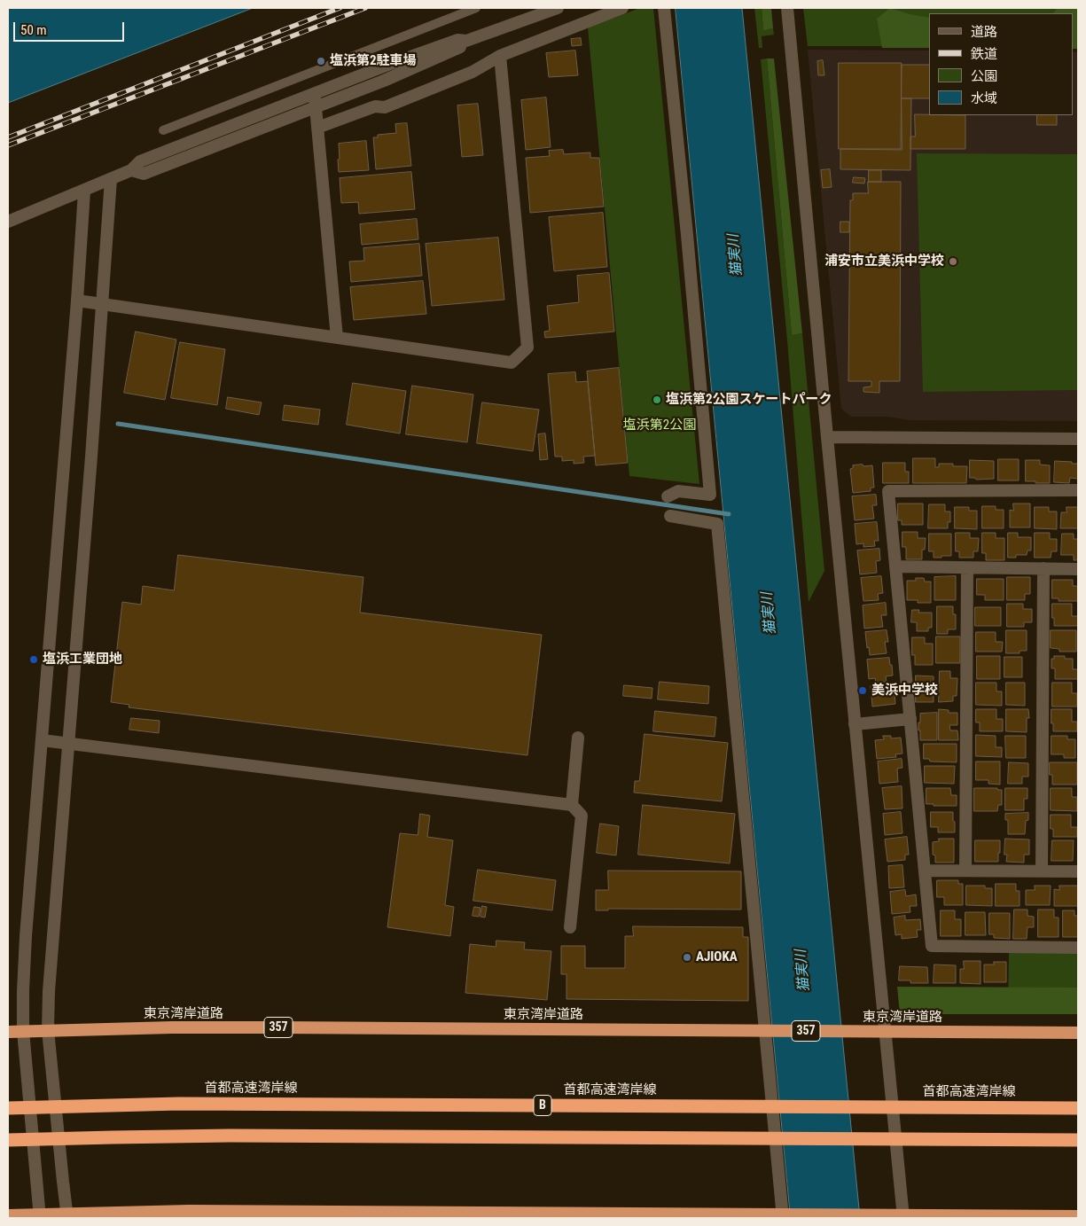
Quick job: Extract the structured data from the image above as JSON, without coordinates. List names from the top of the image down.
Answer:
{
  "streets": {
    "highway": [
      "東京湾岸道路",
      "357",
      "首都高速湾岸線",
      "B"
    ]
  },
  "water": ["猫実川"],
  "parks": ["塩浜第2公園"],
  "places": [
    "塩浜第2駐車場",
    "浦安市立美浜中学校",
    "塩浜第2公園スケートパーク",
    "塩浜工業団地",
    "美浜中学校",
    "AJIOKA"
  ],
  "legend": [
    "道路",
    "鉄道",
    "公園",
    "水域"
  ],
  "scale_bar": "50 m"
}
